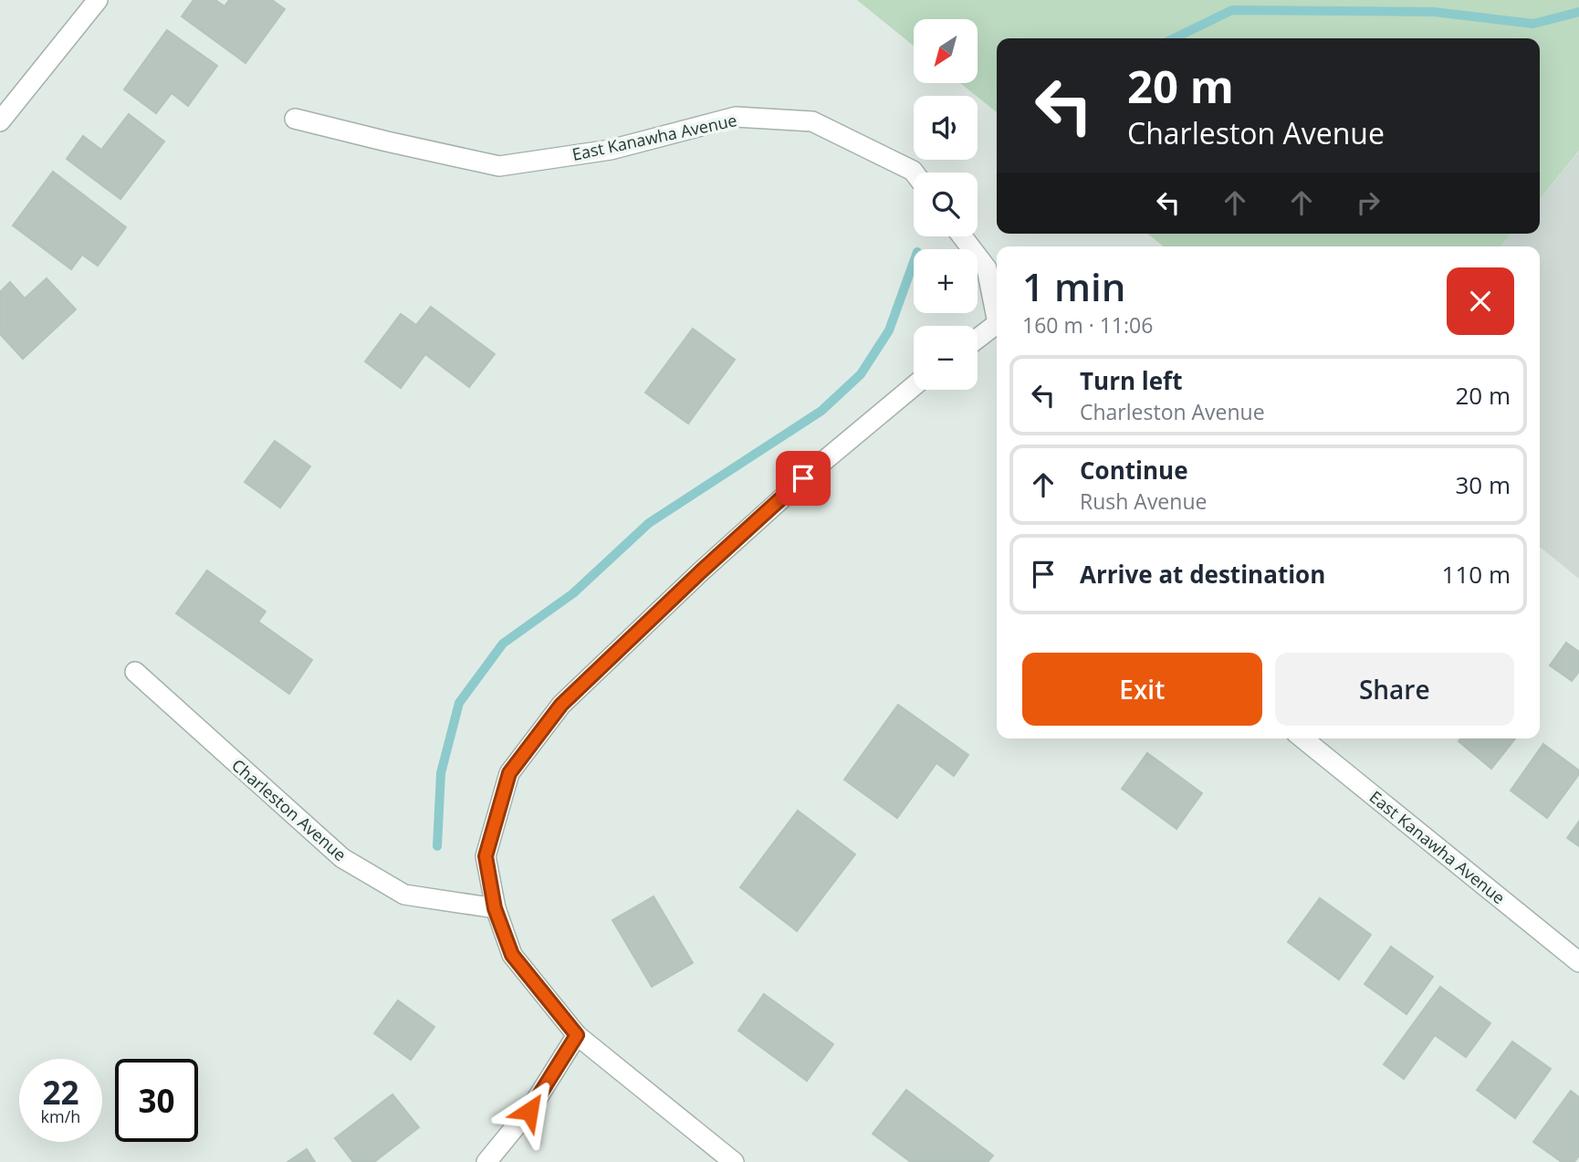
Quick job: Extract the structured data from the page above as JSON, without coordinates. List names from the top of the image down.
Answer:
{
  "streets": {
    "street": ["East Kanawha Avenue", "Charleston Avenue"]
  },
  "north": "bottom left",
  "page": {
    "map_buttons": ["+", "−"],
    "turn": ["20 m", "Charleston Avenue"],
    "heading": ["1 min", "160 m · 11:06"],
    "list": [
      {
        "name": "Turn left",
        "note": "Charleston Avenue",
        "value": "20 m"
      },
      {
        "name": "Continue",
        "note": "Rush Avenue",
        "value": "30 m"
      },
      {
        "name": "Arrive at destination",
        "value": "110 m"
      }
    ],
    "buttons": ["Exit", "Share"],
    "speed": "22 km/h",
    "limit": "30"
  }
}
